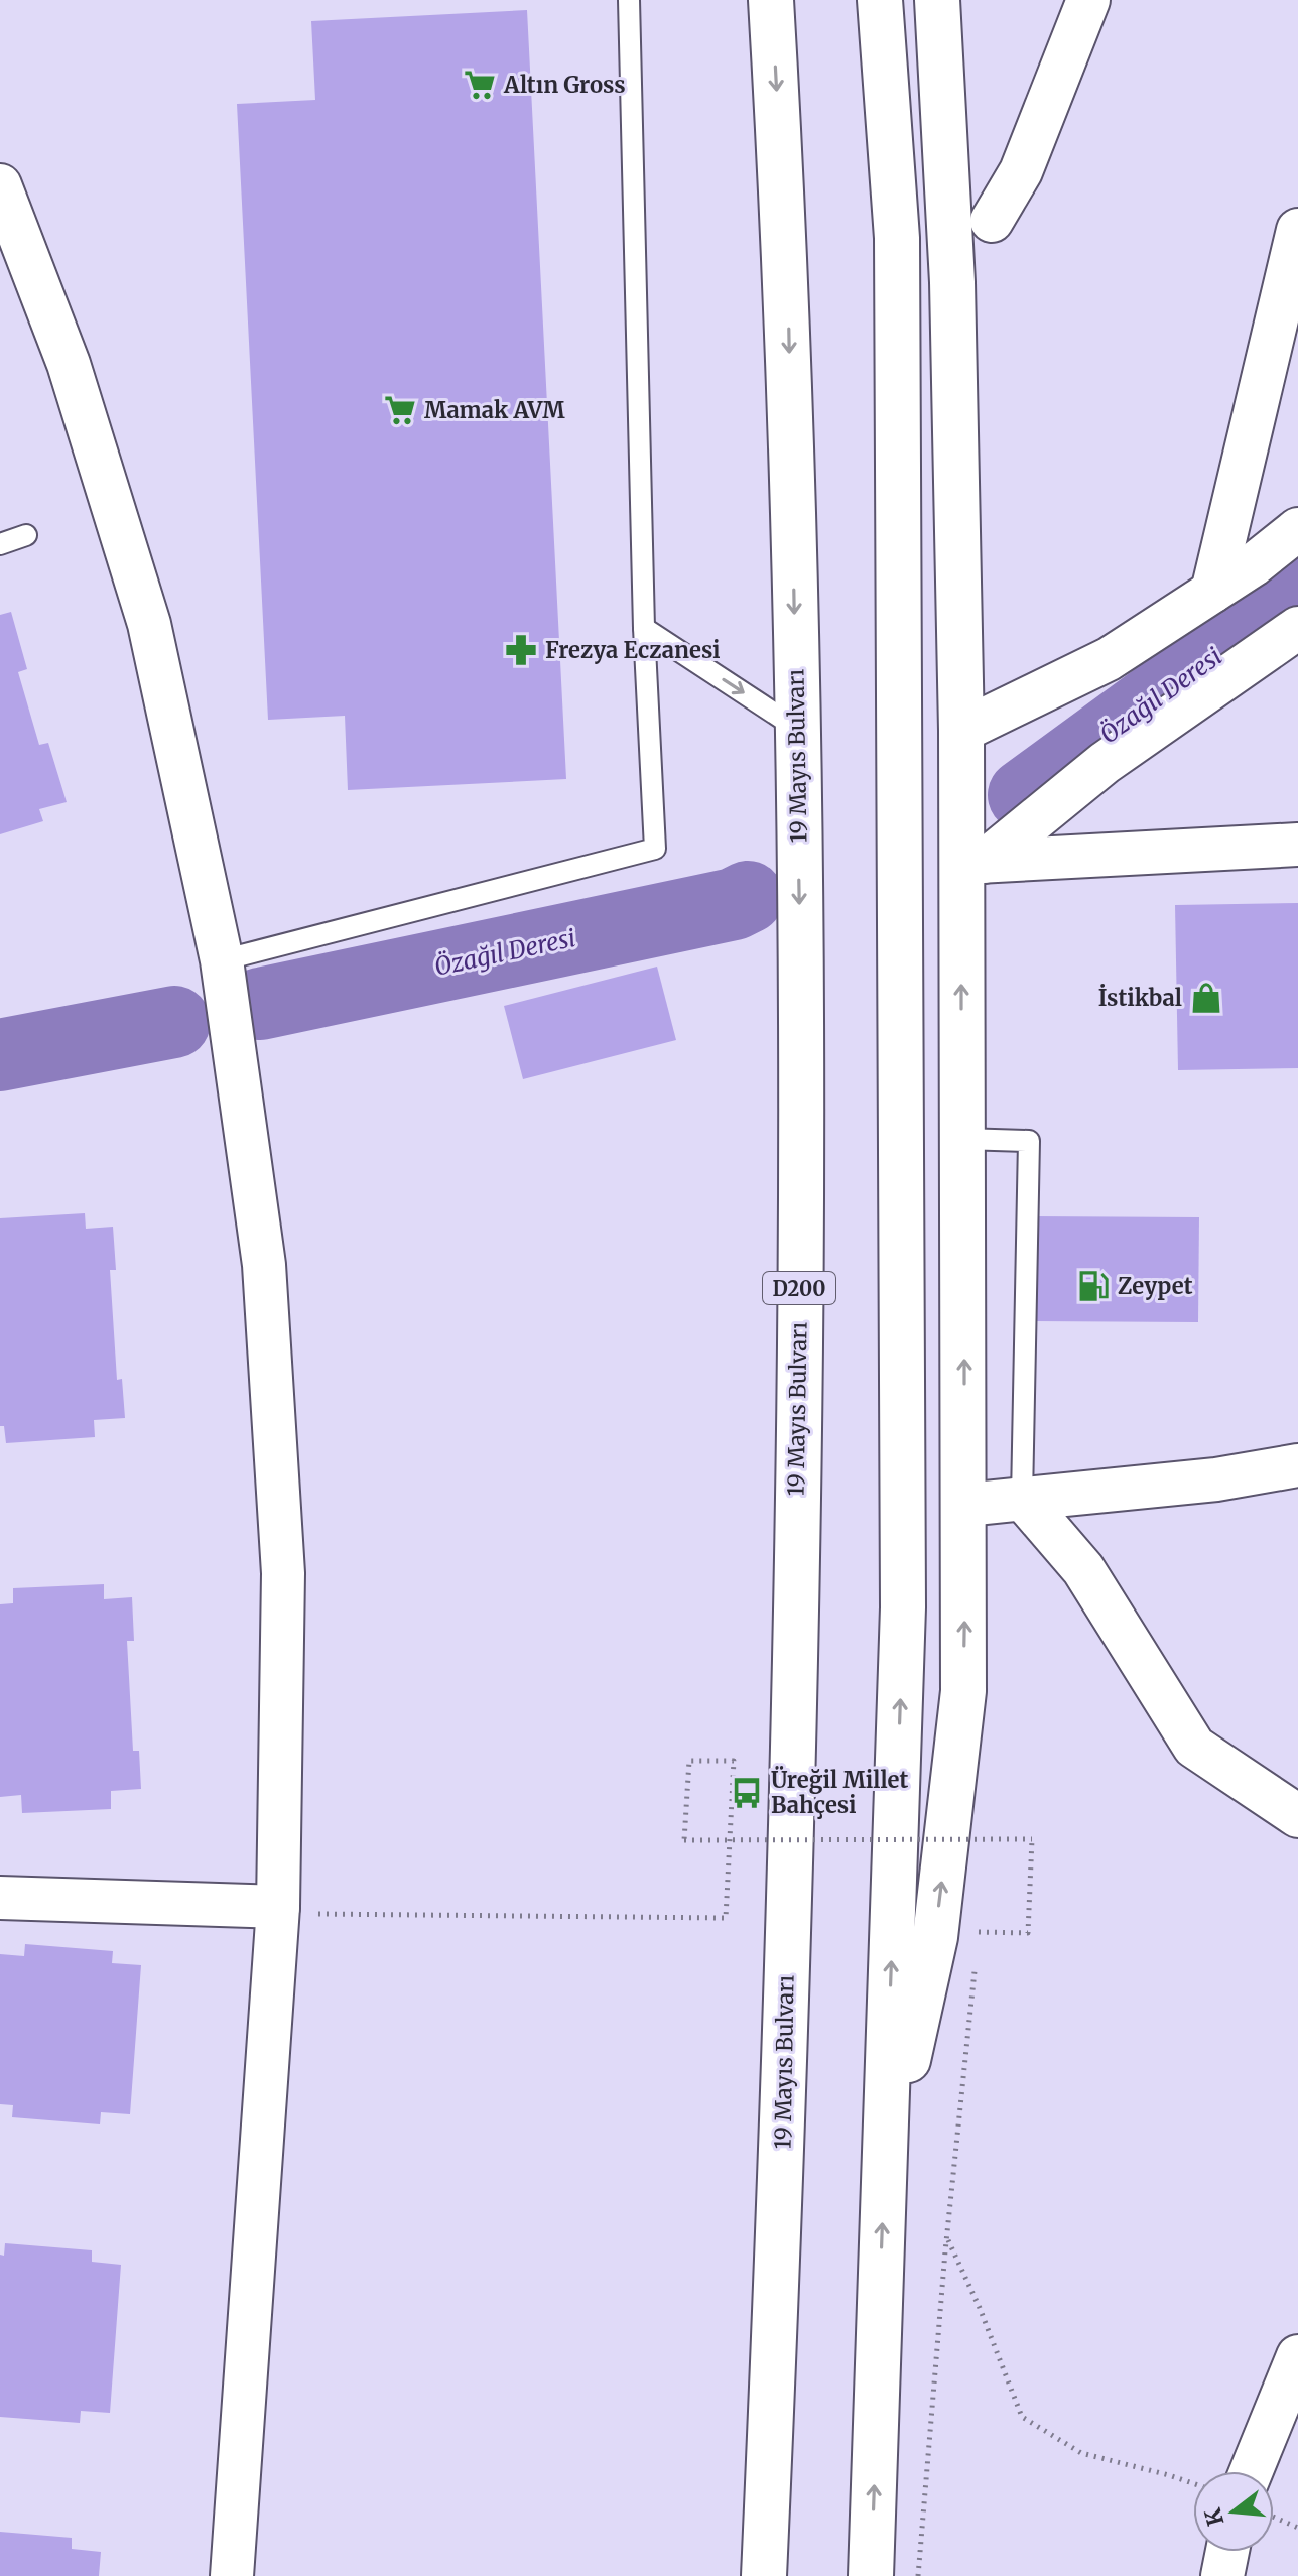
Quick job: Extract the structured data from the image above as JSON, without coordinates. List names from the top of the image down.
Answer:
{
  "streets": {
    "highway": ["19 Mayıs Bulvarı", "D200"]
  },
  "water": ["Özağıl Deresi"],
  "places": {
    "supermarket": ["Altın Gross", "Mamak AVM"],
    "pharmacy": ["Frezya Eczanesi"],
    "shop": ["İstikbal"],
    "fuel station": ["Zeypet"],
    "bus stop": ["Üreğil Millet Bahçesi"]
  },
  "north": "left"
}
